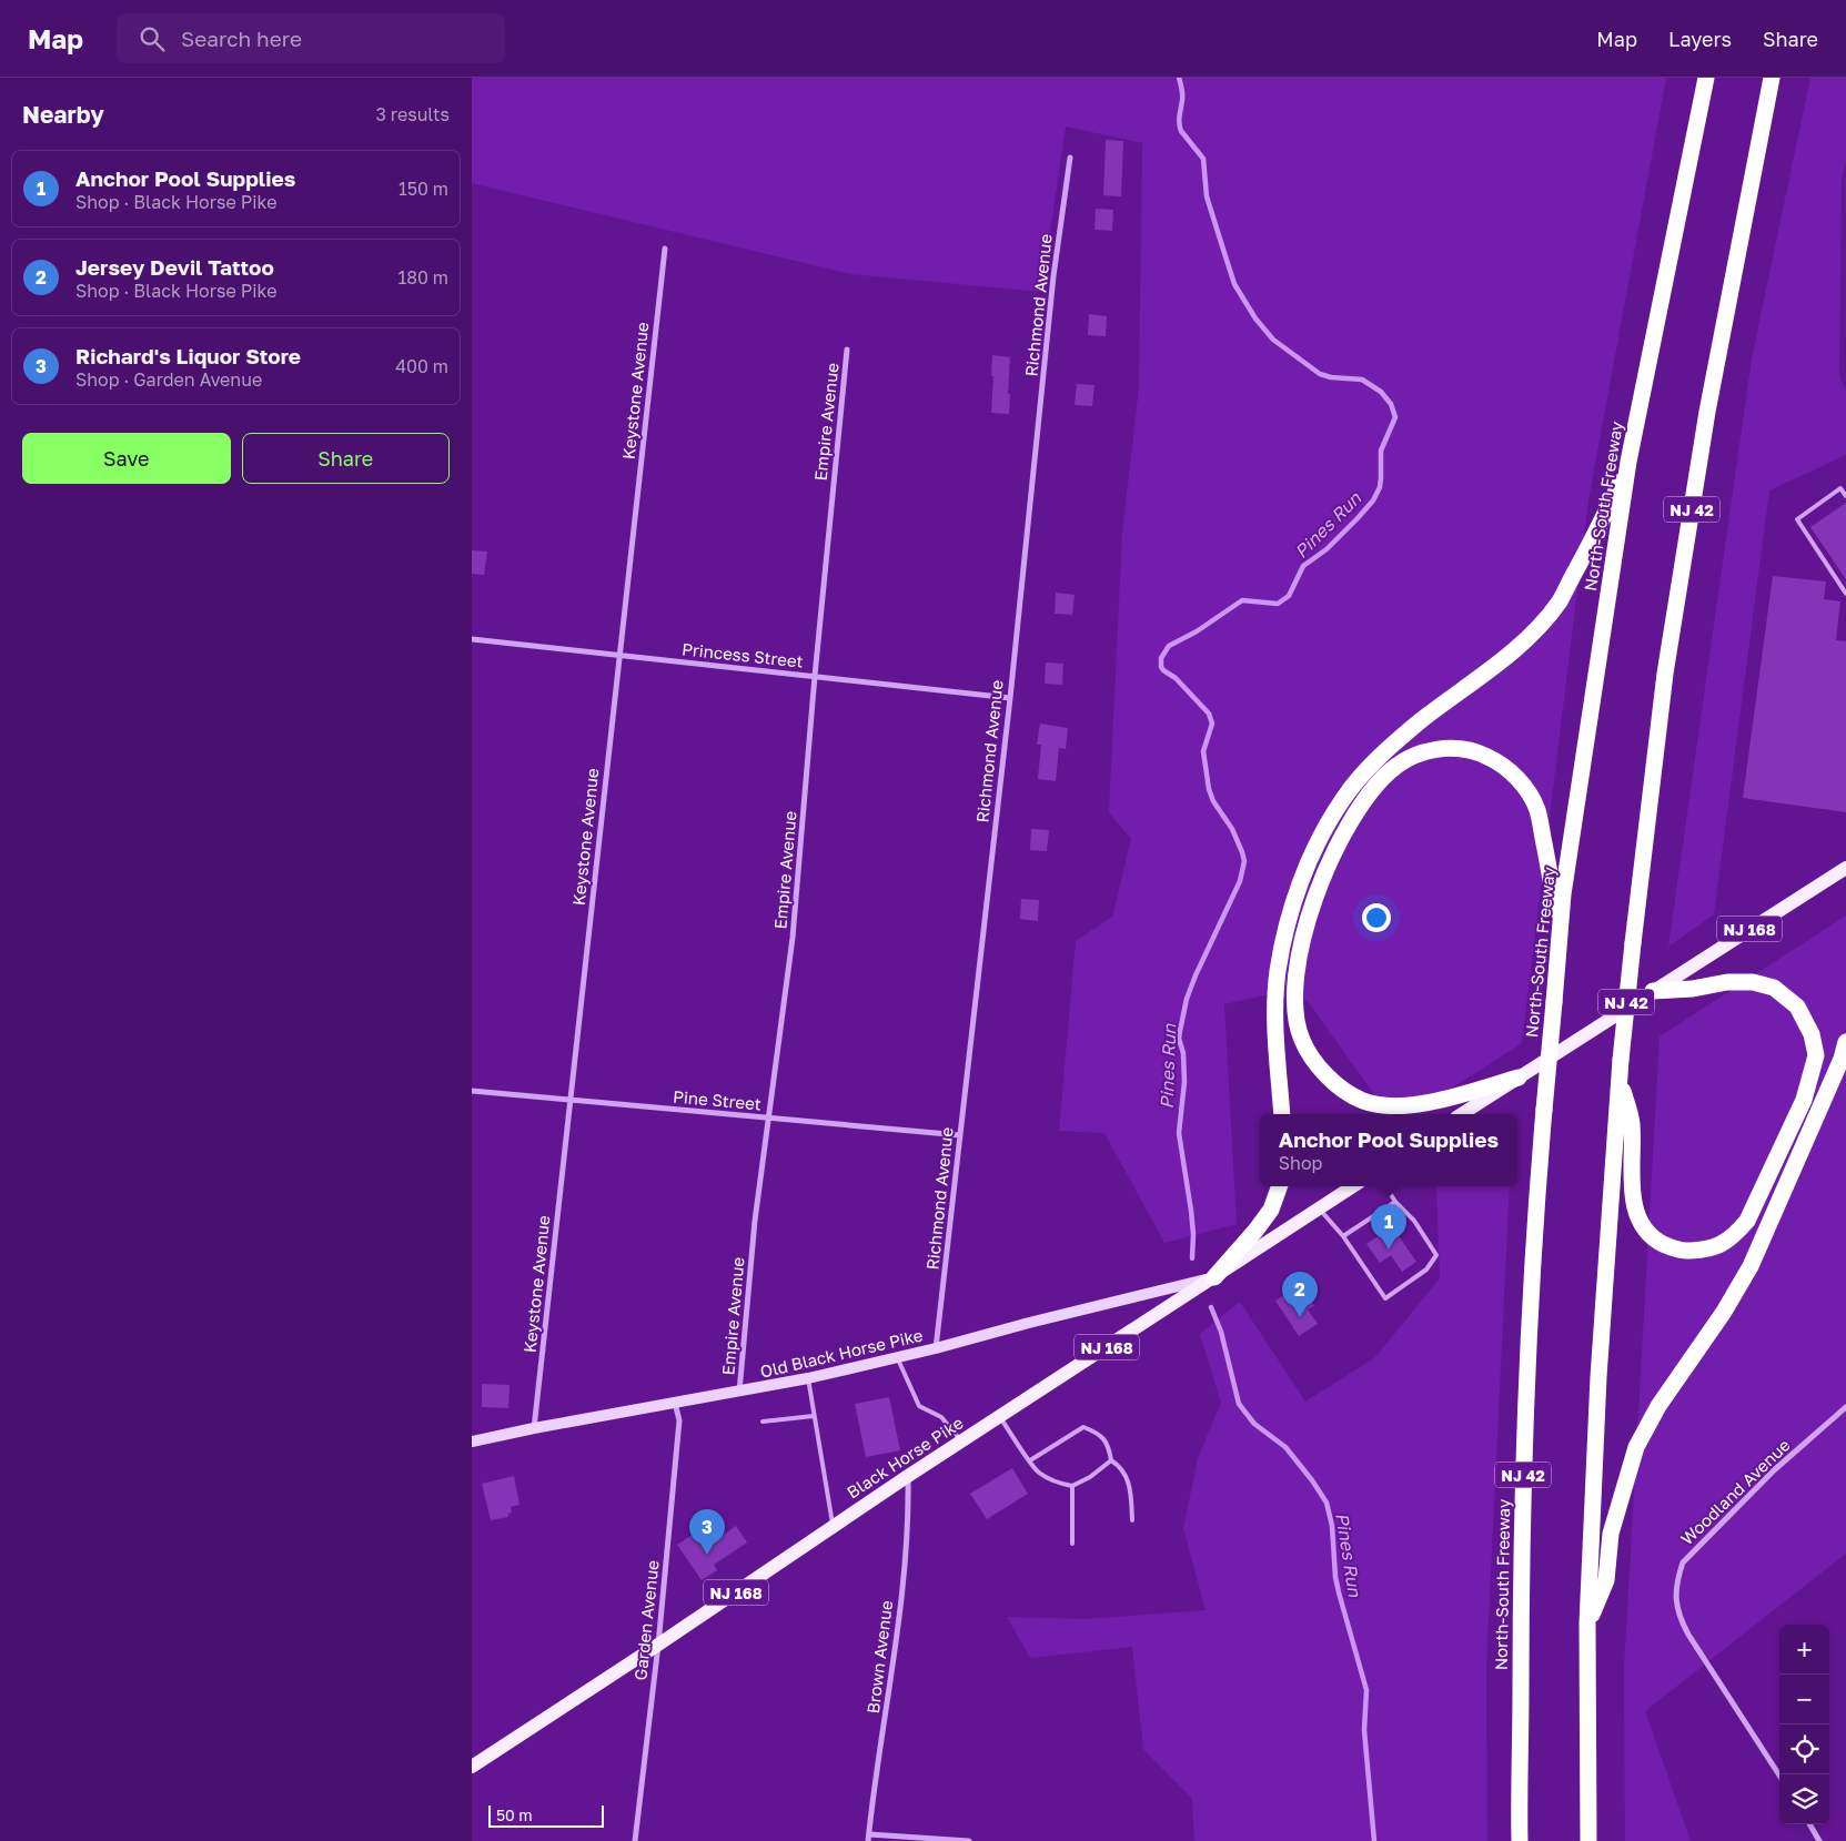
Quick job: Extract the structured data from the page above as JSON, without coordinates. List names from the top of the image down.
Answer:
{
  "streets": {
    "highway": ["North-South Freeway", "NJ 42"],
    "main road": ["NJ 168", "Black Horse Pike"],
    "street": [
      "Richmond Avenue",
      "Keystone Avenue",
      "Empire Avenue",
      "Princess Street",
      "Pine Street",
      "Old Black Horse Pike",
      "Woodland Avenue",
      "Garden Avenue",
      "Brown Avenue"
    ]
  },
  "crossings": [
    ["Richmond Avenue", "Princess Street"],
    ["Richmond Avenue", "Pine Street"],
    ["Richmond Avenue", "Old Black Horse Pike"],
    ["Keystone Avenue", "Princess Street"],
    ["Keystone Avenue", "Pine Street"],
    ["Keystone Avenue", "Old Black Horse Pike"],
    ["Empire Avenue", "Princess Street"],
    ["Empire Avenue", "Pine Street"],
    ["Empire Avenue", "Old Black Horse Pike"],
    ["Old Black Horse Pike", "Black Horse Pike"],
    ["Old Black Horse Pike", "Garden Avenue"],
    ["Black Horse Pike", "Garden Avenue"],
    ["Black Horse Pike", "Brown Avenue"]
  ],
  "water": ["Pines Run"],
  "scale_bar": "50 m",
  "page": {
    "header": "Map",
    "search": "Search here",
    "nav": ["Map", "Layers", "Share"],
    "heading": ["Nearby", "3 results"],
    "list": [
      {
        "mark": "1",
        "name": "Anchor Pool Supplies",
        "note": "Shop · Black Horse Pike",
        "value": "150 m"
      },
      {
        "mark": "2",
        "name": "Jersey Devil Tattoo",
        "note": "Shop · Black Horse Pike",
        "value": "180 m"
      },
      {
        "mark": "3",
        "name": "Richard's Liquor Store",
        "note": "Shop · Garden Avenue",
        "value": "400 m"
      }
    ],
    "buttons": ["Save", "Share"],
    "popup": ["Anchor Pool Supplies", "Shop"],
    "pins": ["1", "2", "3"],
    "map_buttons": ["+", "−"],
    "scale": "50 m"
  }
}
